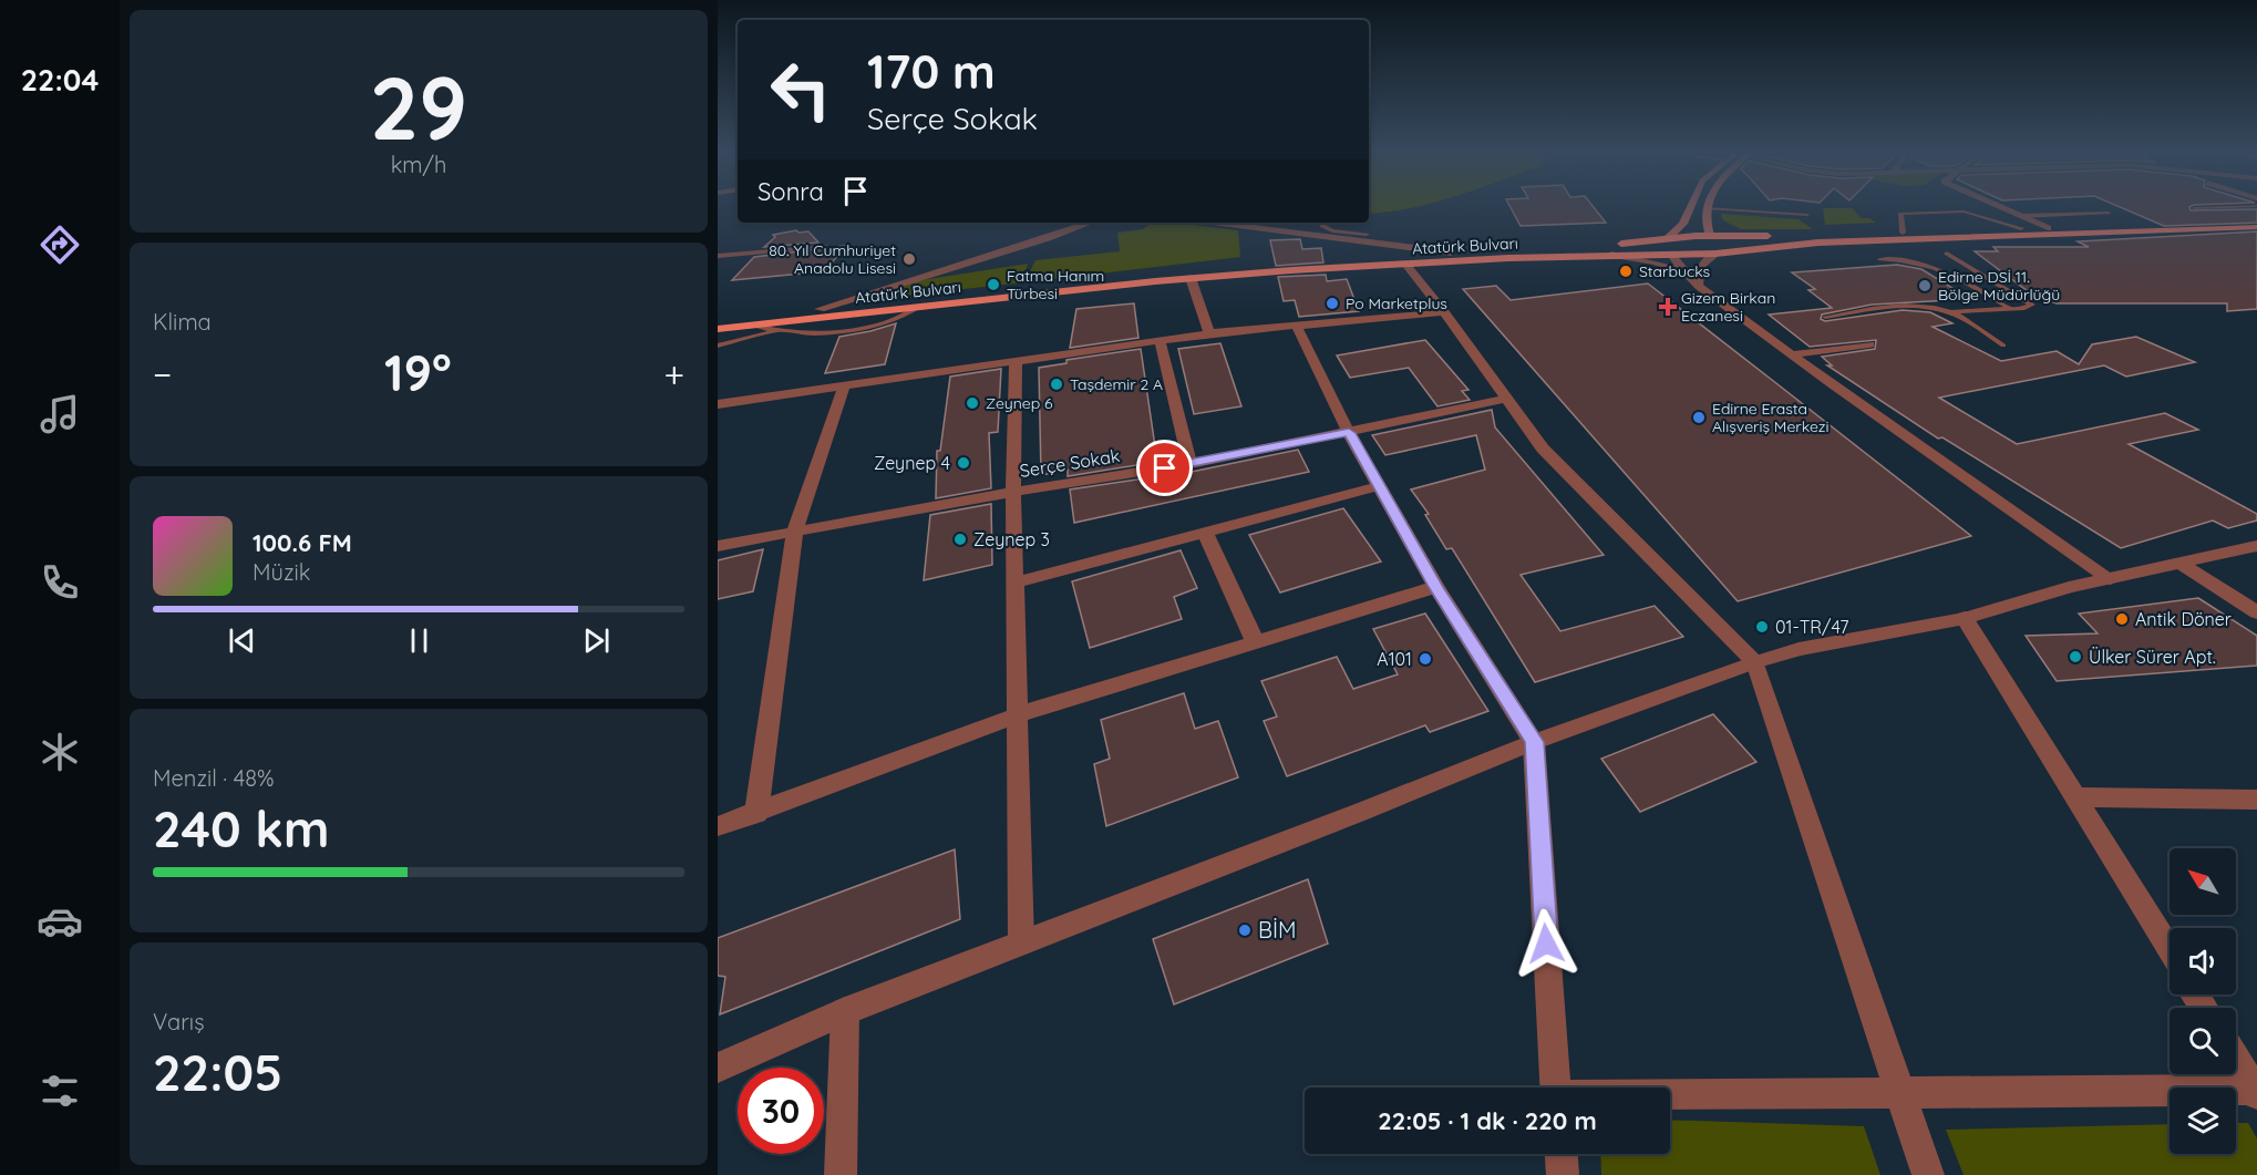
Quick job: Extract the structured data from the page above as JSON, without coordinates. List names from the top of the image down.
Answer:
{
  "streets": {
    "main road": ["Atatürk Bulvarı"],
    "street": ["Serçe Sokak"]
  },
  "places": {
    "other": [
      "80. Yıl Cumhuriyet Anadolu Lisesi",
      "Starbucks",
      "Fatma Hanım Türbesi",
      "Edirne DSİ 11. Bölge Müdürlüğü",
      "Po Marketplus",
      "Taşdemir 2 A",
      "Zeynep 6",
      "Edirne Erasta Alışveriş Merkezi",
      "Zeynep 4",
      "Zeynep 3",
      "Antik Döner",
      "01-TR/47",
      "Ülker Sürer Apt.",
      "A101",
      "BİM"
    ],
    "health": ["Gizem Birkan Eczanesi"]
  },
  "north": "top left",
  "page": {
    "tabs": "22:04",
    "tile": [
      ["29", "km/h"],
      "Klima",
      ["Menzil · 48%", "240 km"],
      ["Varış", "22:05"]
    ],
    "turn": ["170 m", "Serçe Sokak"],
    "then": "Sonra",
    "heat": ["−", "19°", "+"],
    "song": ["100.6 FM", "Müzik"],
    "limit": "30",
    "trip": "22:05 · 1 dk · 220 m"
  }
}
